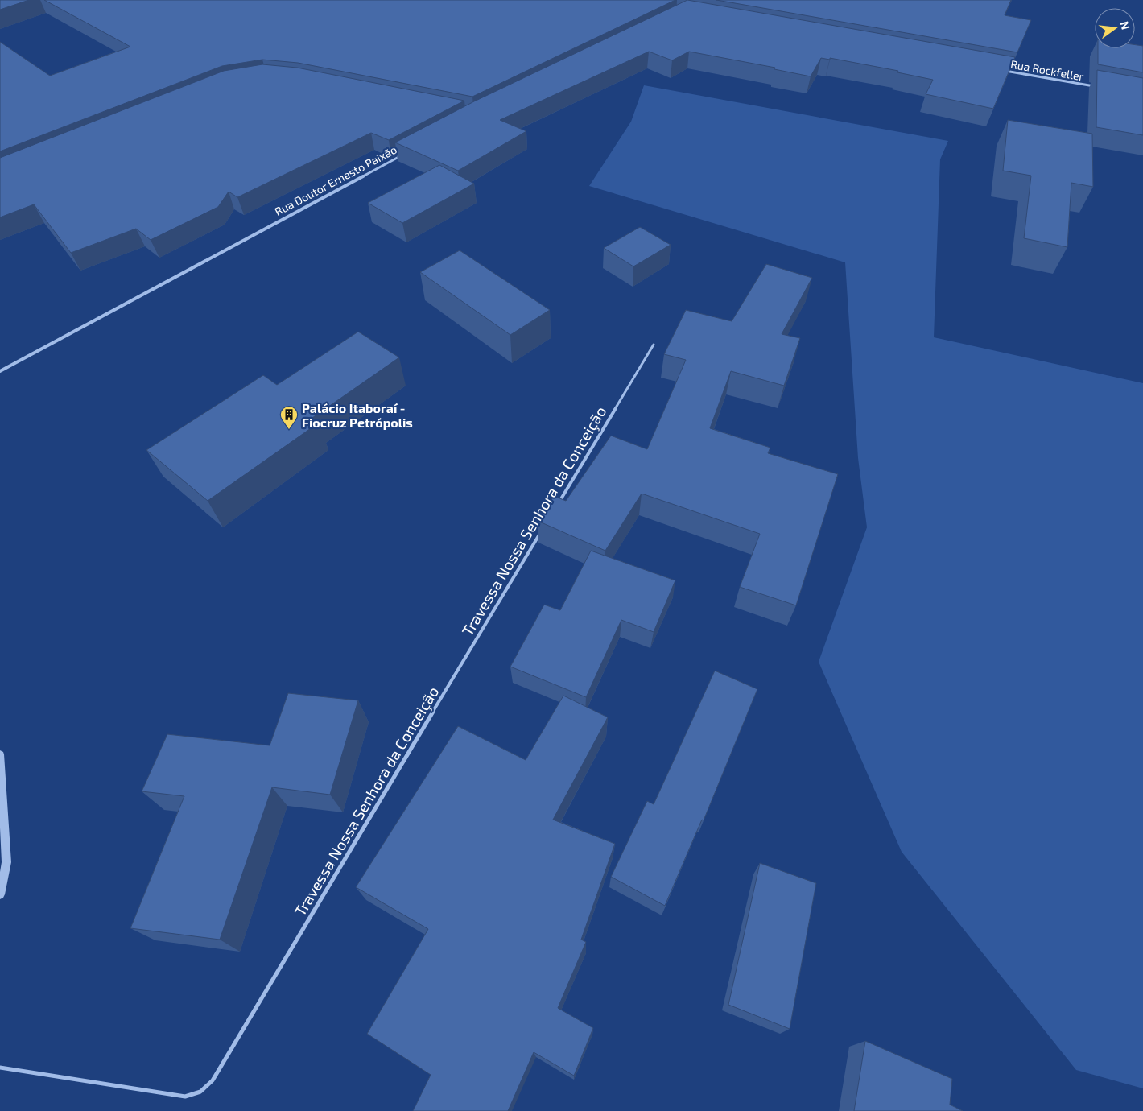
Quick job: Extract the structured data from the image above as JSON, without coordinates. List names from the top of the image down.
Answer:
{
  "streets": {
    "street": ["Rua Rockfeller", "Rua Doutor Ernesto Paixão"],
    "lane": ["Travessa Nossa Senhora da Conceição"]
  },
  "places": {
    "building": ["Palácio Itaboraí - Fiocruz Petrópolis"]
  },
  "north": "right"
}
